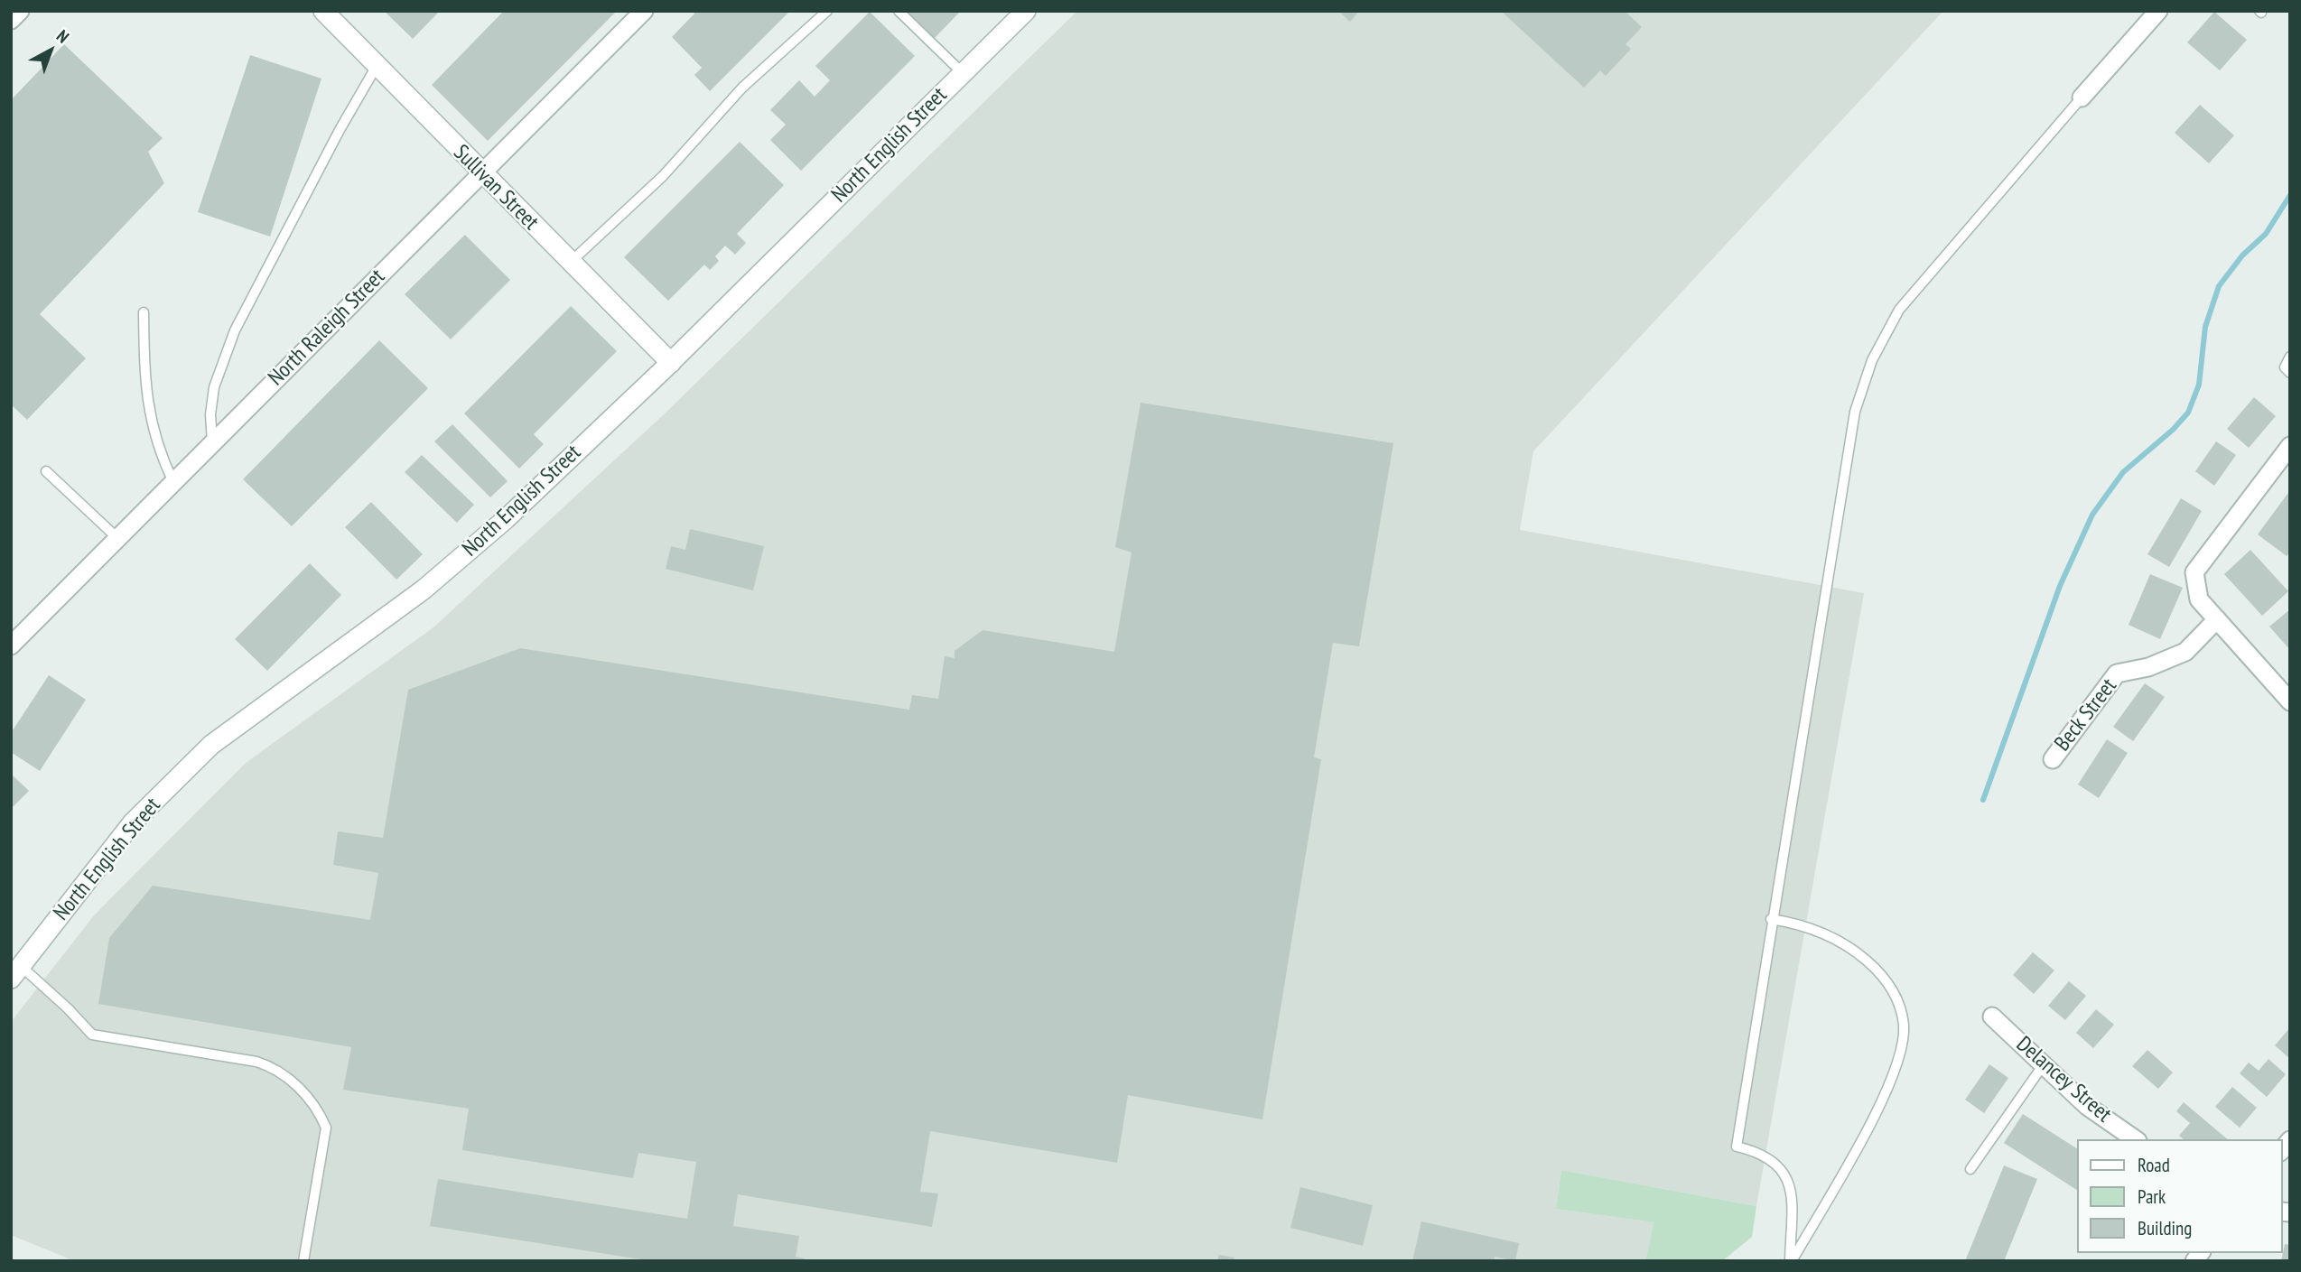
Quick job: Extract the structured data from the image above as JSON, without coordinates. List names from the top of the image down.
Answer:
{
  "streets": {
    "street": [
      "North English Street",
      "Sullivan Street",
      "North Raleigh Street",
      "Beck Street",
      "Delancey Street"
    ]
  },
  "crossings": [
    ["North English Street", "Sullivan Street"],
    ["Sullivan Street", "North Raleigh Street"]
  ],
  "legend": ["Road", "Park", "Building"],
  "north": "top right"
}
